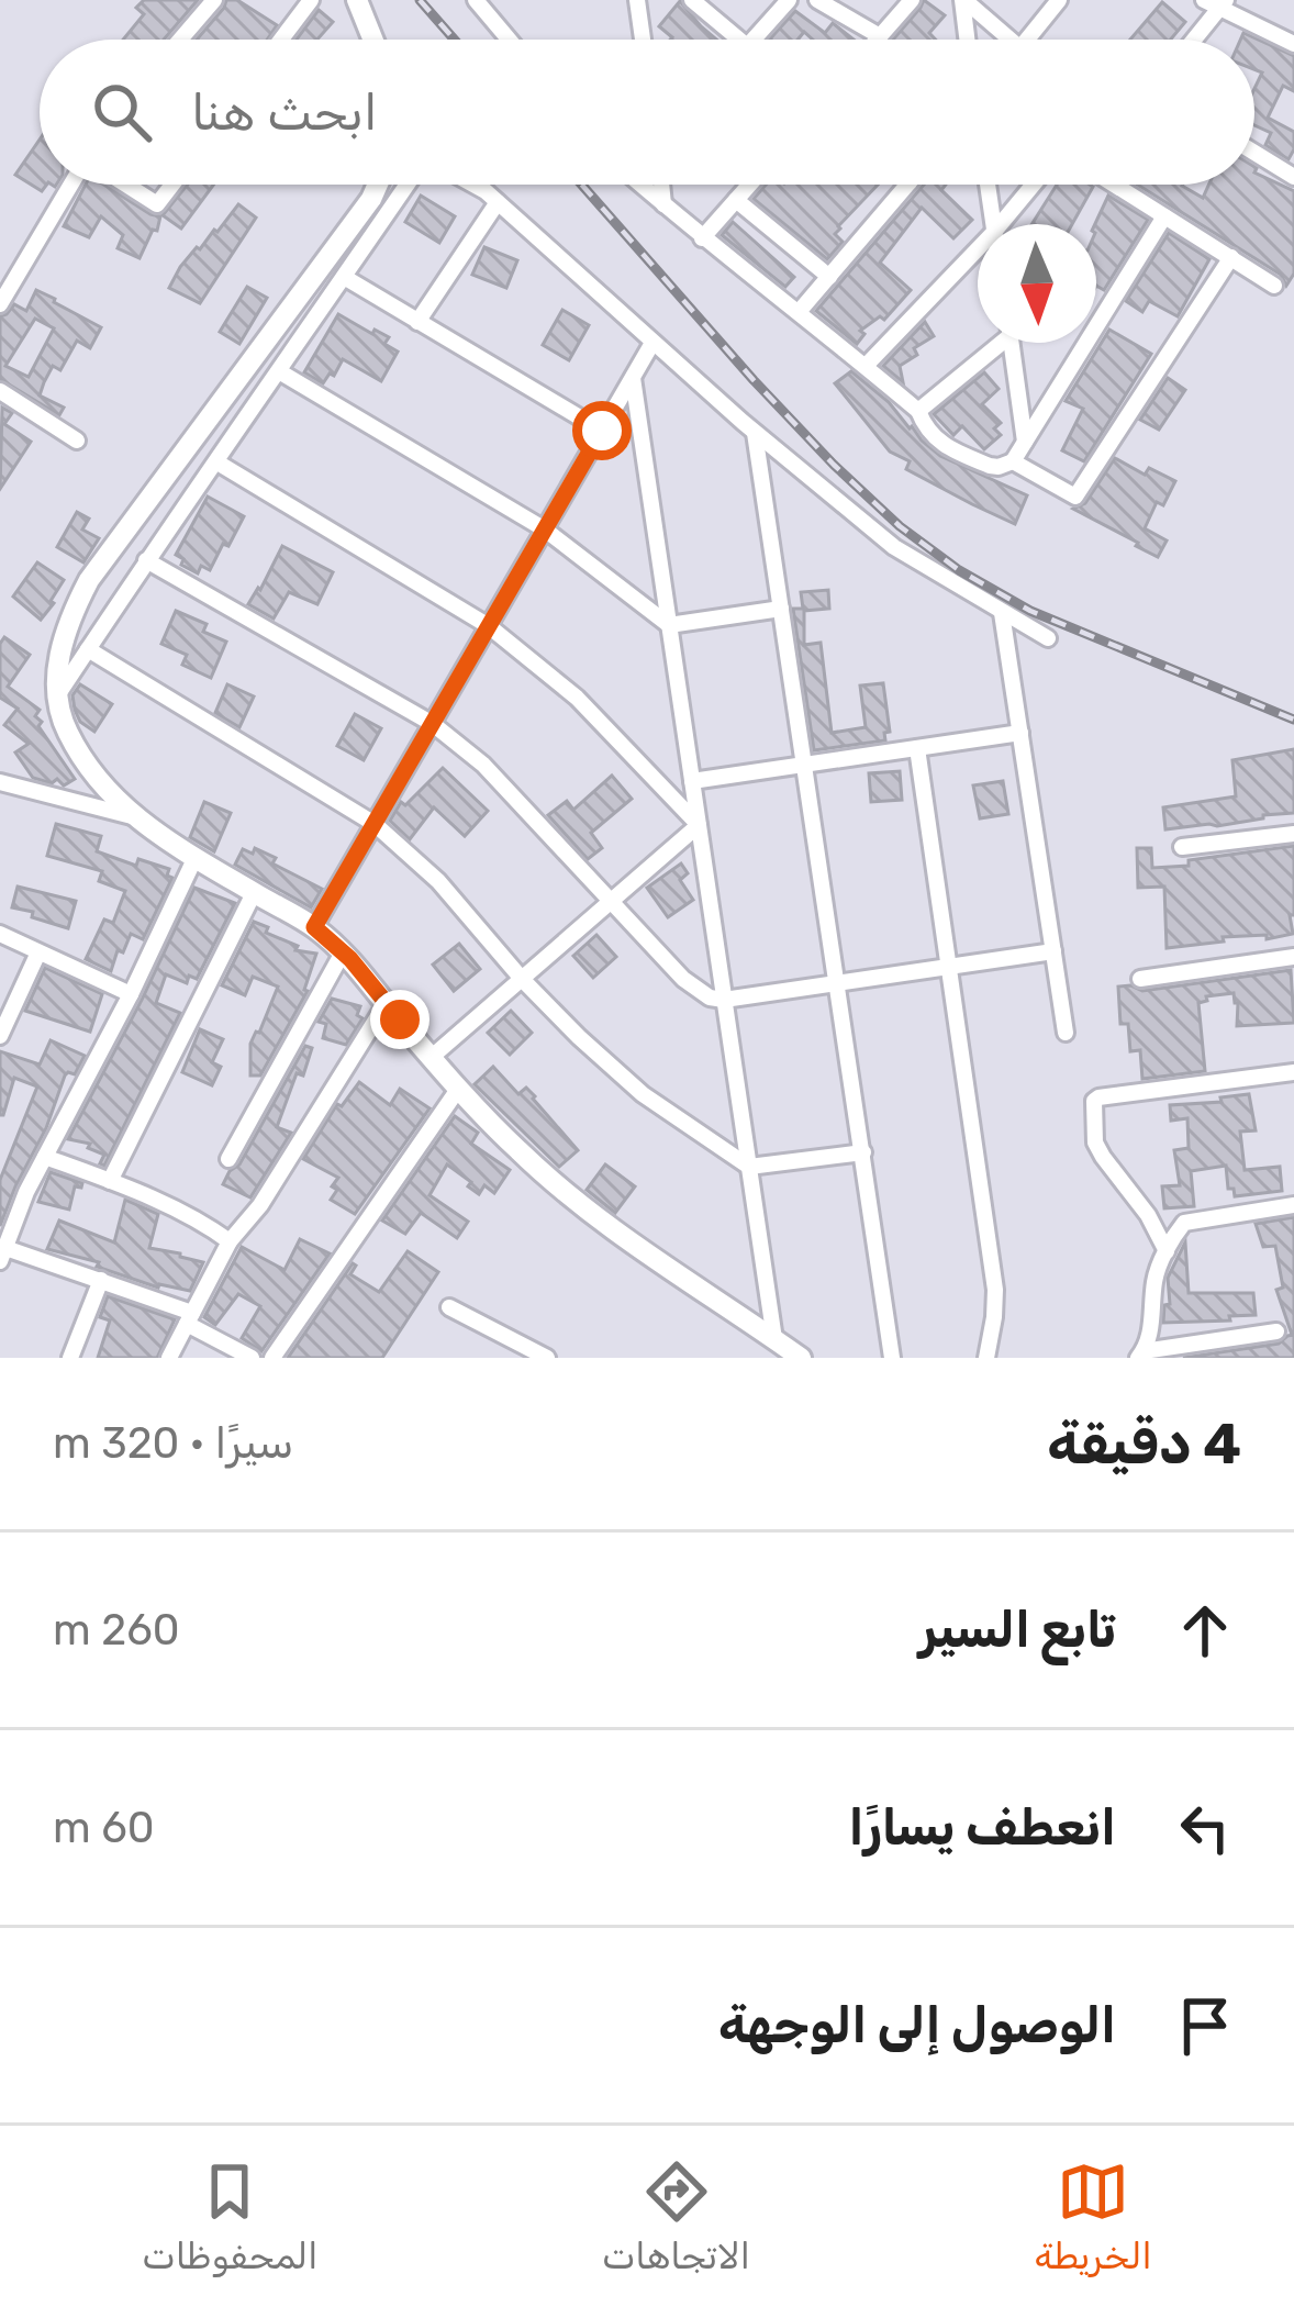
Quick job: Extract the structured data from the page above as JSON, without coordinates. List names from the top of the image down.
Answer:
{
  "north": "bottom",
  "page": {
    "search": "ابحث هنا",
    "heading": ["4 دقيقة", "سيرًا · 320 m"],
    "list": [
      ["تابع السير", "260 m"],
      ["انعطف يسارًا", "60 m"],
      "الوصول إلى الوجهة"
    ],
    "nav": ["الخريطة", "الاتجاهات", "المحفوظات"]
  }
}
